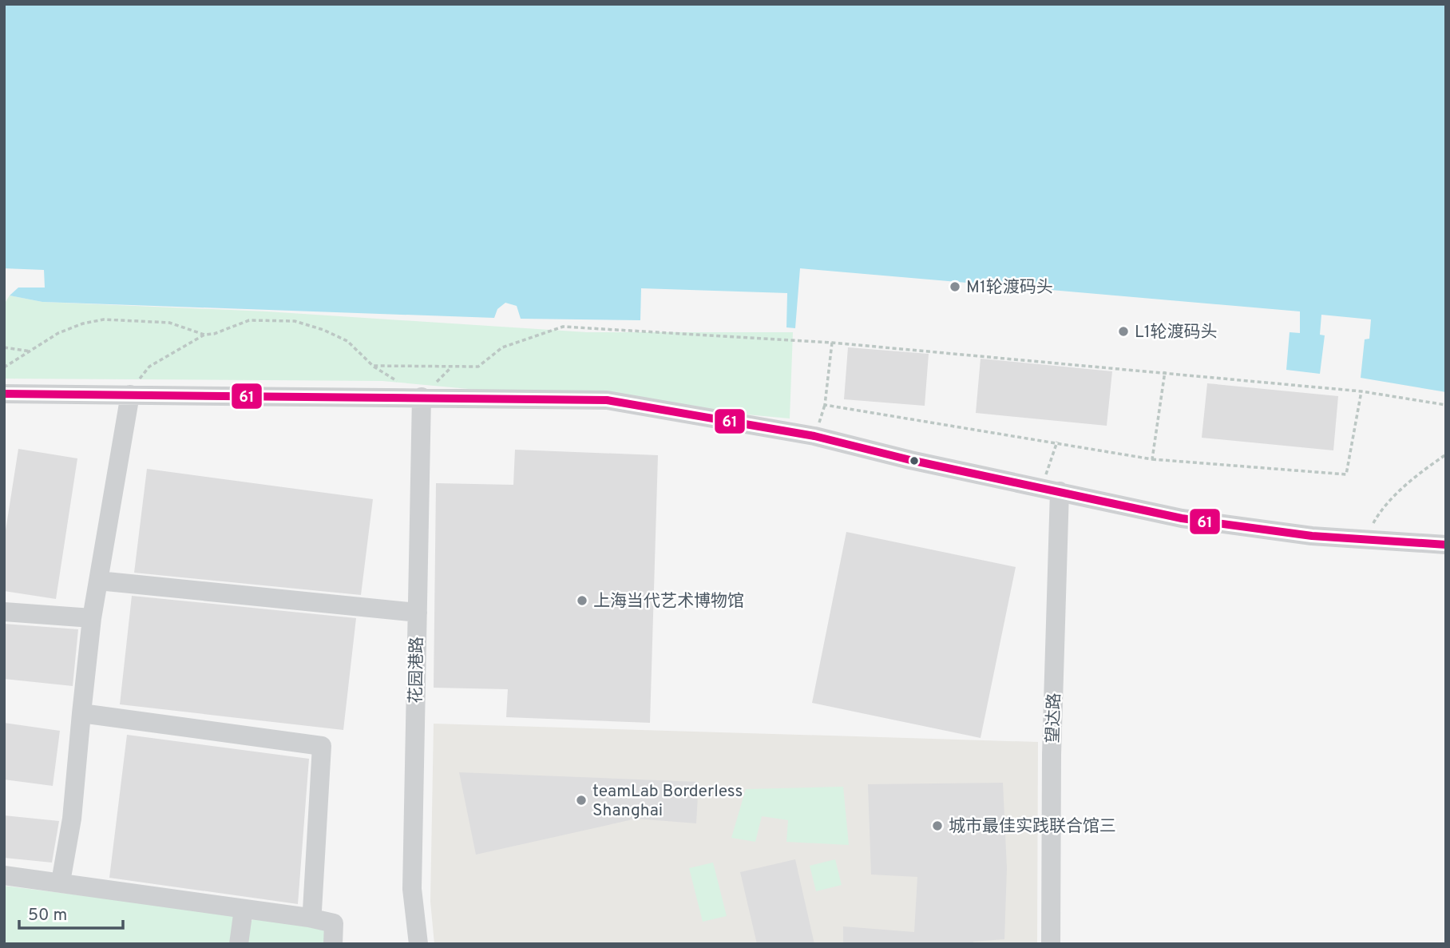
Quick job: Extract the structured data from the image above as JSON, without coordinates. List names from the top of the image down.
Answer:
{
  "streets": {
    "street": ["花园港路", "望达路"]
  },
  "places": [
    "M1轮渡码头",
    "L1轮渡码头",
    "上海当代艺术博物馆",
    "teamLab Borderless Shanghai",
    "城市最佳实践联合馆三"
  ],
  "lines": ["transit line 61"],
  "scale_bar": "50 m"
}
